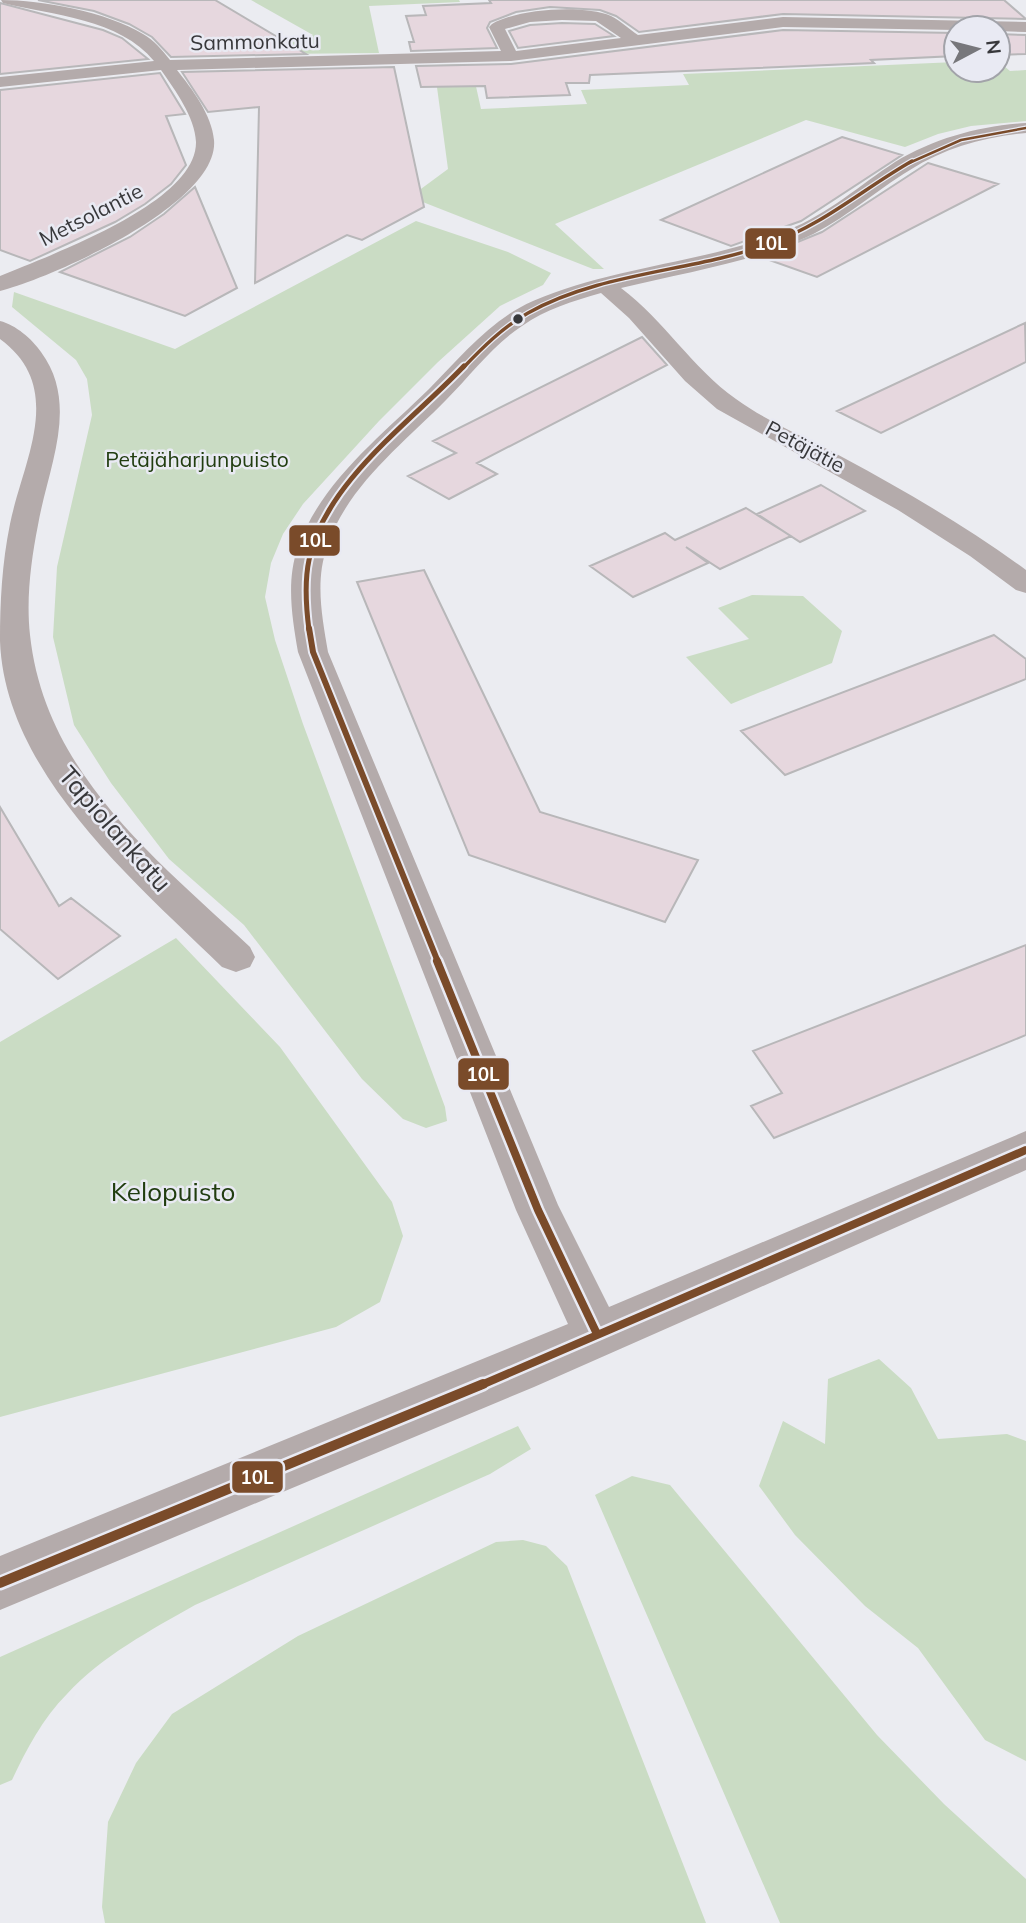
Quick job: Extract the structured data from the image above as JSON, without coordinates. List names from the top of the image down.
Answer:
{
  "streets": {
    "street": [
      "Sammonkatu",
      "Metsolantie",
      "Petäjätie",
      "Tapiolankatu"
    ]
  },
  "crossings": [
    ["Sammonkatu", "Metsolantie"]
  ],
  "parks": ["Petäjäharjunpuisto", "Kelopuisto"],
  "lines": ["transit line 10L"],
  "north": "right"
}
